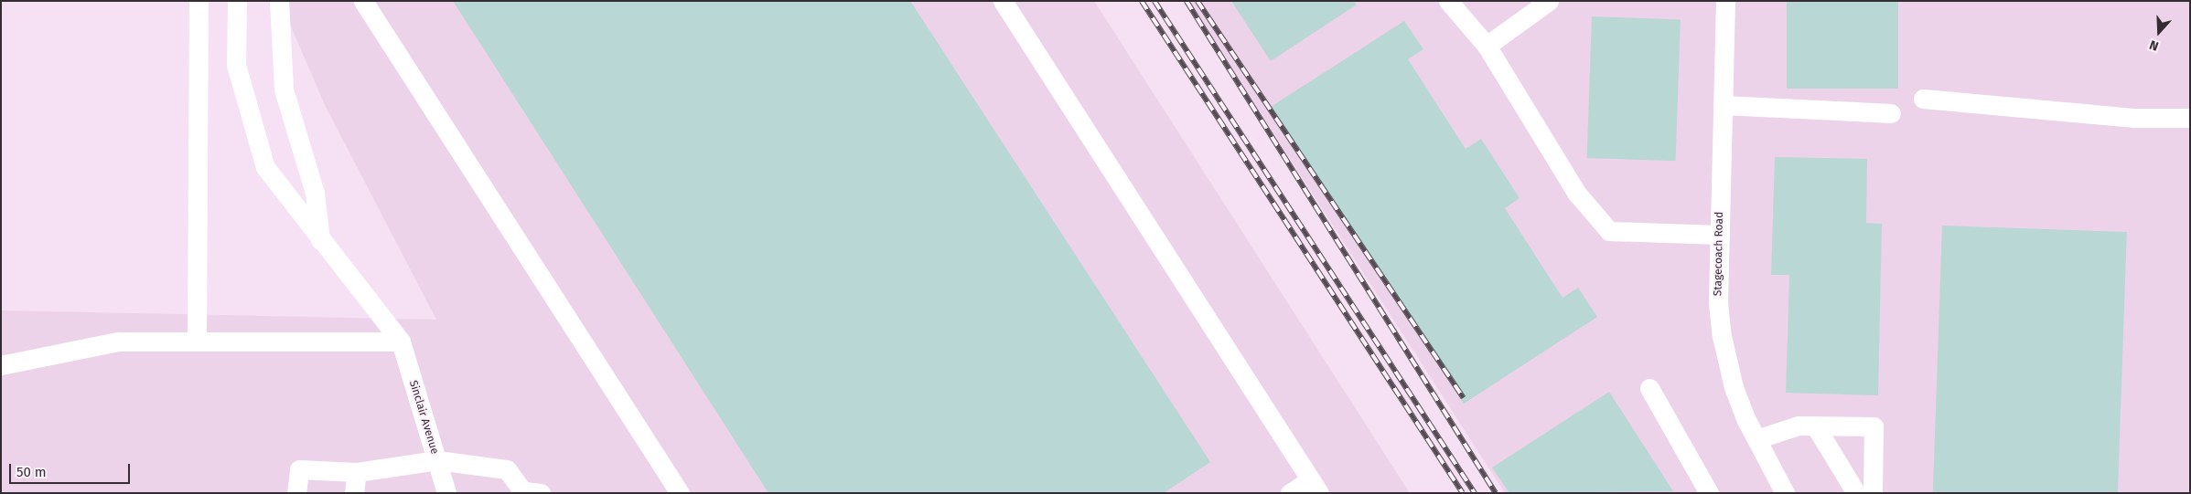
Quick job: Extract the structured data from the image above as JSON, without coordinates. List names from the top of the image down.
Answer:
{
  "streets": {
    "street": ["Stagecoach Road", "Sinclair Avenue"]
  },
  "scale_bar": "50 m",
  "north": "bottom"
}
